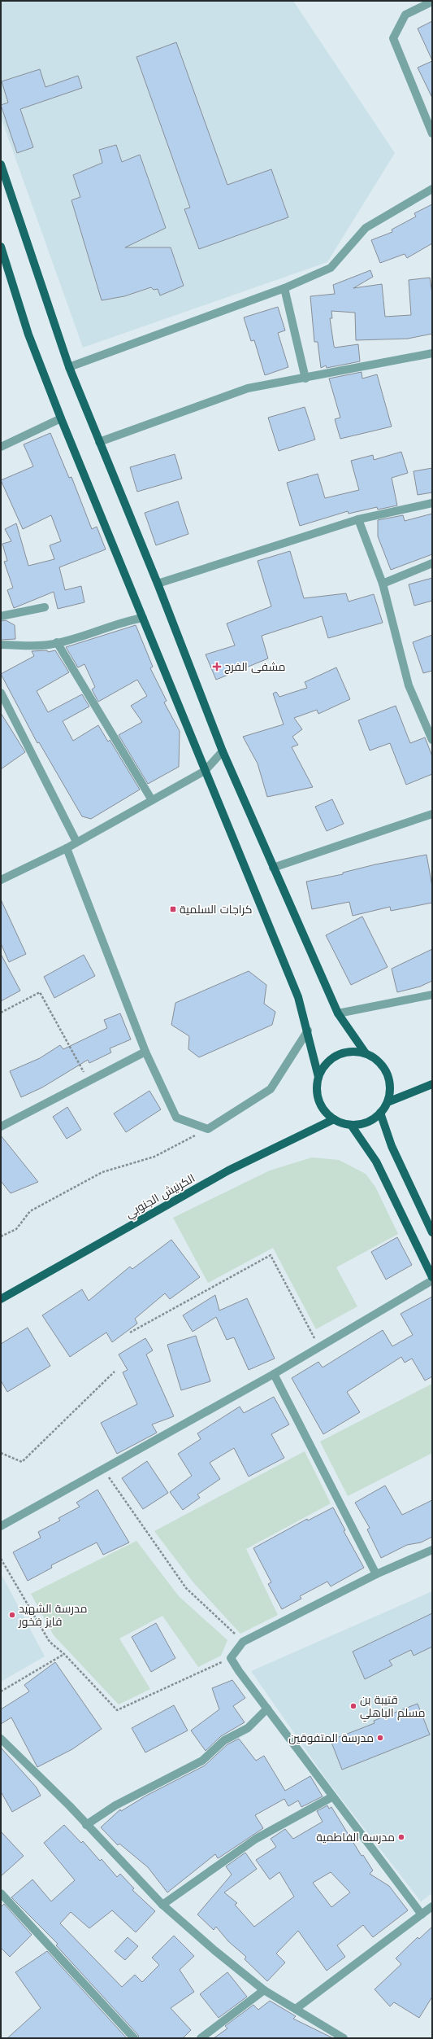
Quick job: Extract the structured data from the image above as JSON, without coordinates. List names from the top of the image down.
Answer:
{
  "streets": {
    "main road": ["الكرنيش الجنوبي"]
  },
  "places": {
    "health": ["مشفى الفرج"],
    "transit": ["كراجات السلمية"],
    "other": [
      "مدرسة الشهيد فايز فخور",
      "قتيبة بن مسلم الباهلي",
      "مدرسة المتفوقين",
      "مدرسة الفاطمية"
    ]
  }
}
